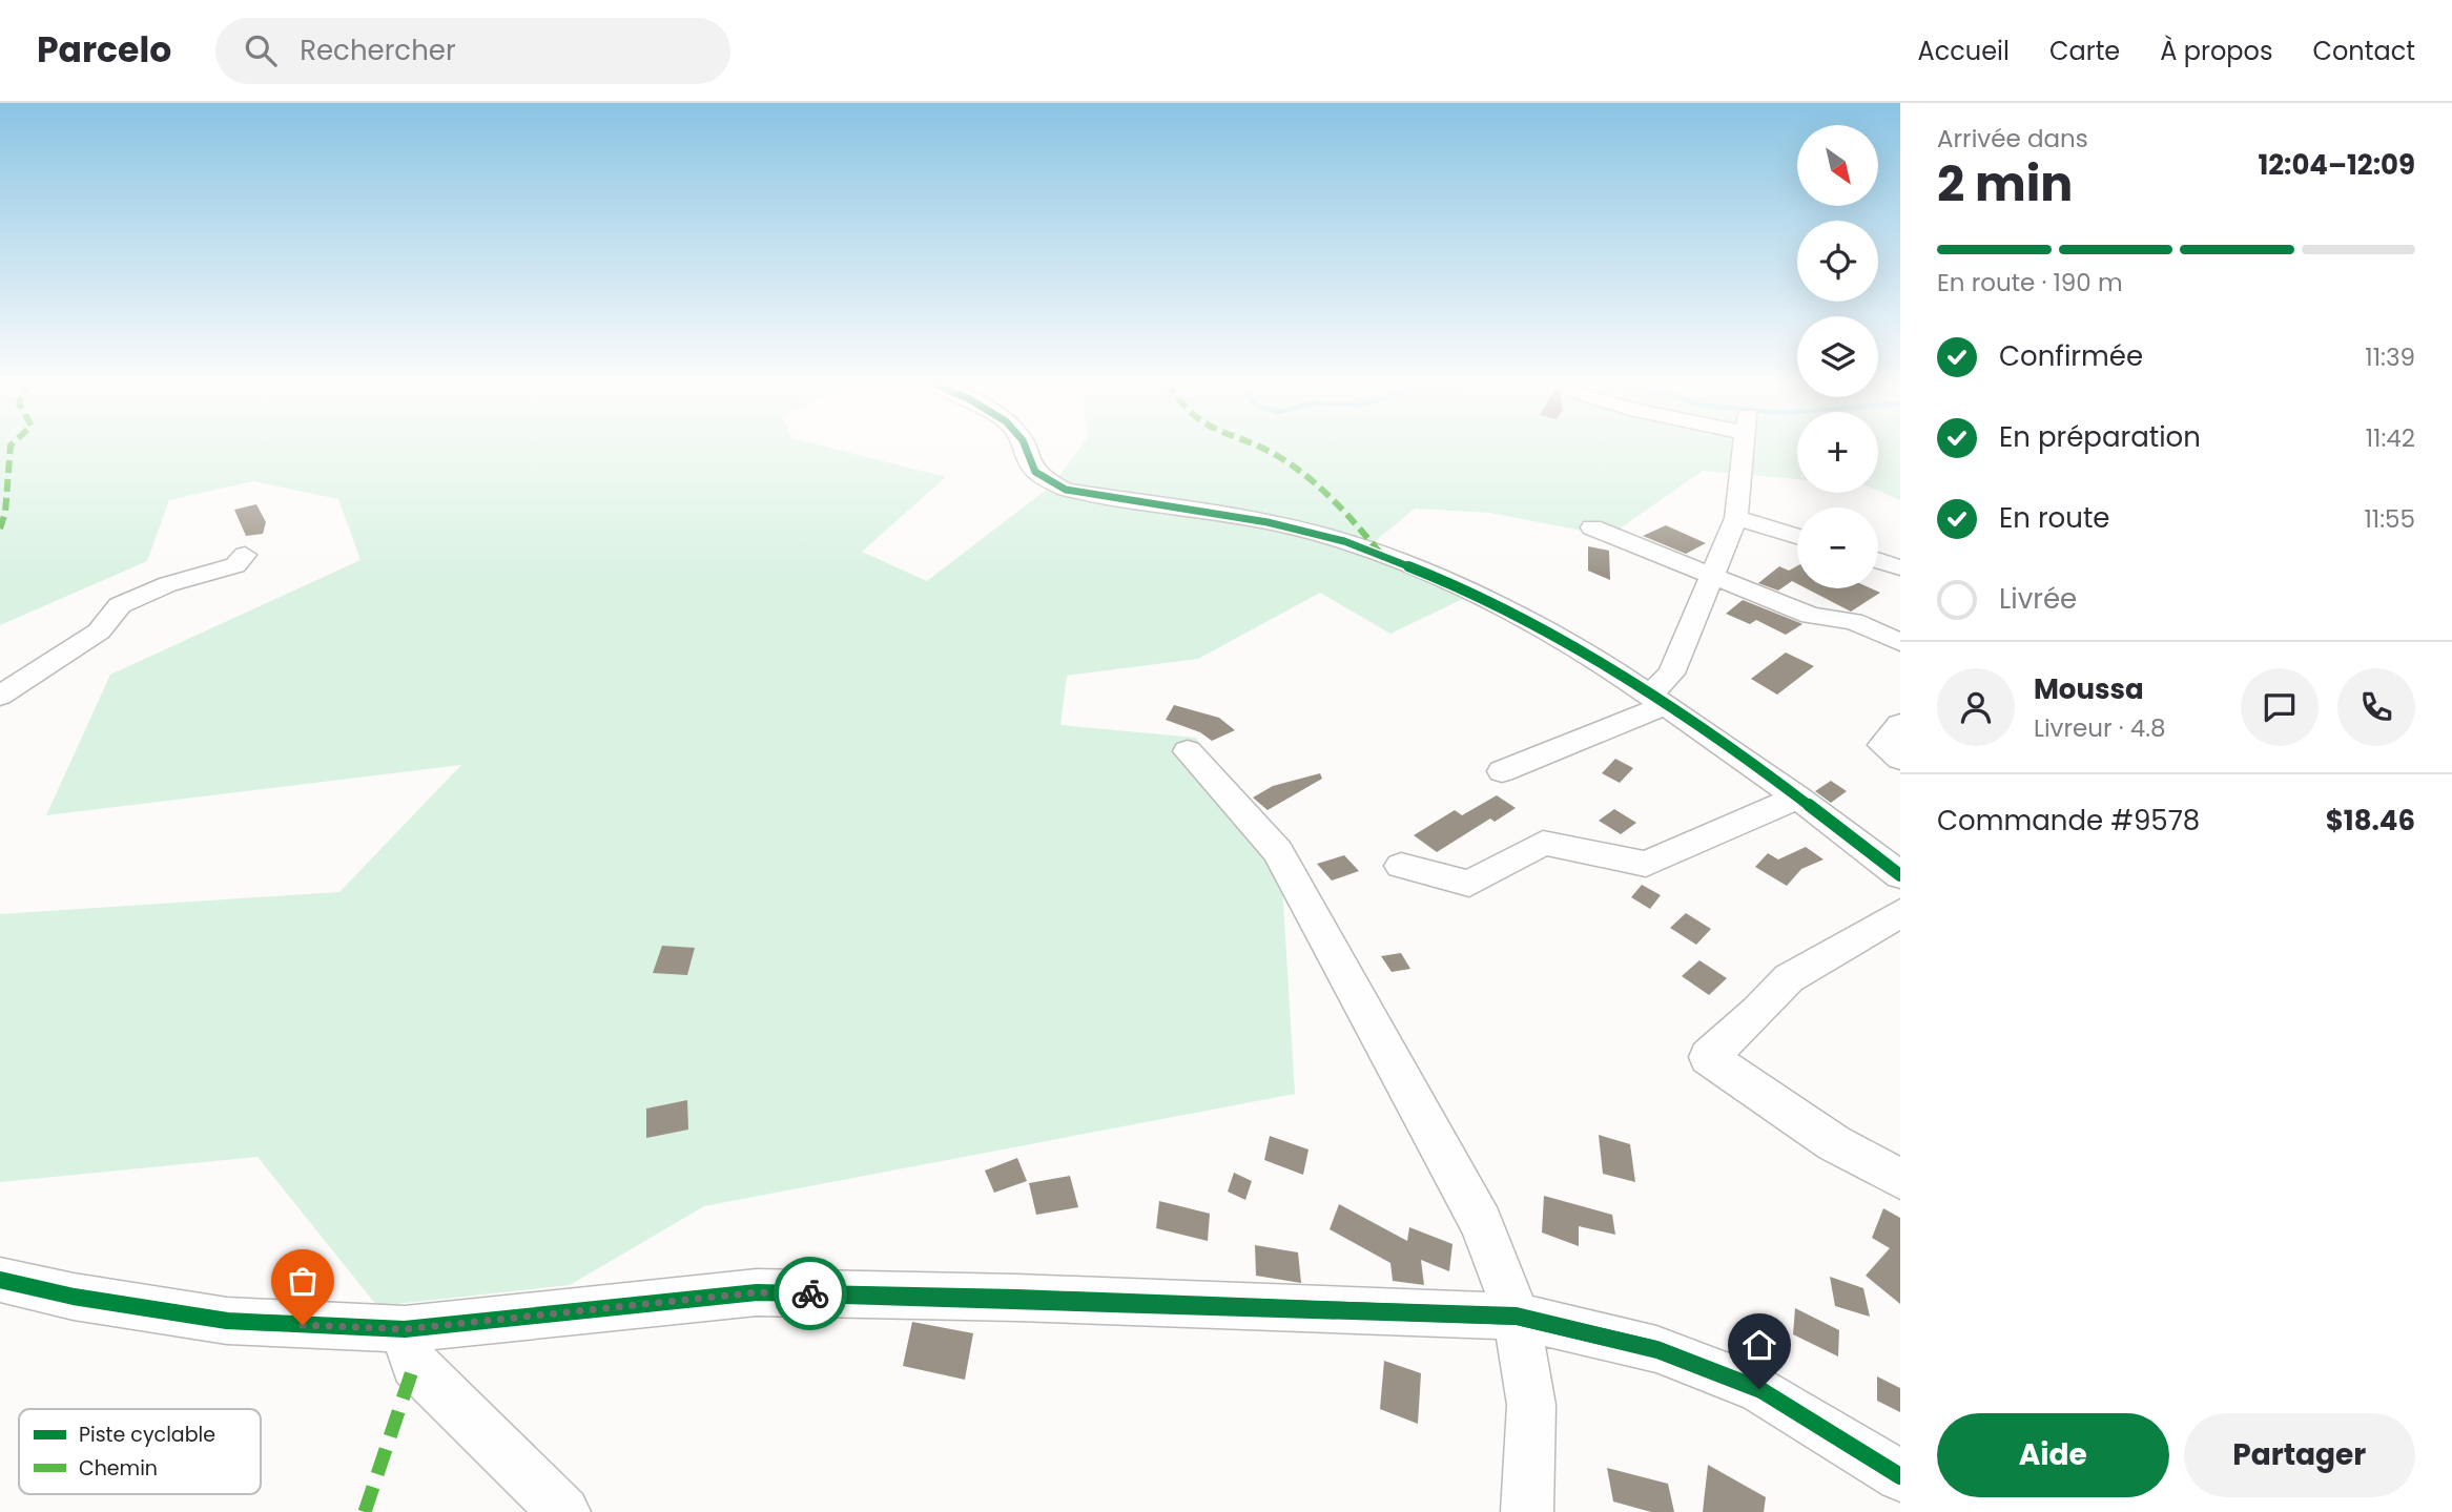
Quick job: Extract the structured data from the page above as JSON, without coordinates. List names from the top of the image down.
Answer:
{
  "legend": ["Piste cyclable", "Chemin"],
  "north": "bottom right",
  "page": {
    "header": "Parcelo",
    "search": "Rechercher",
    "nav": [
      "Accueil",
      "Carte",
      "À propos",
      "Contact"
    ],
    "heading": ["2 min", "Arrivée dans", "12:04–12:09"],
    "panel": [
      "Moussa",
      "Livreur · 4.8",
      "Commande #9578",
      "$18.46"
    ],
    "map_buttons": ["+", "−"],
    "bar": "En route · 190 m",
    "list": [
      ["Confirmée", "11:39"],
      ["En préparation", "11:42"],
      ["En route", "11:55"],
      "Livrée"
    ],
    "buttons": ["Aide", "Partager"]
  }
}
